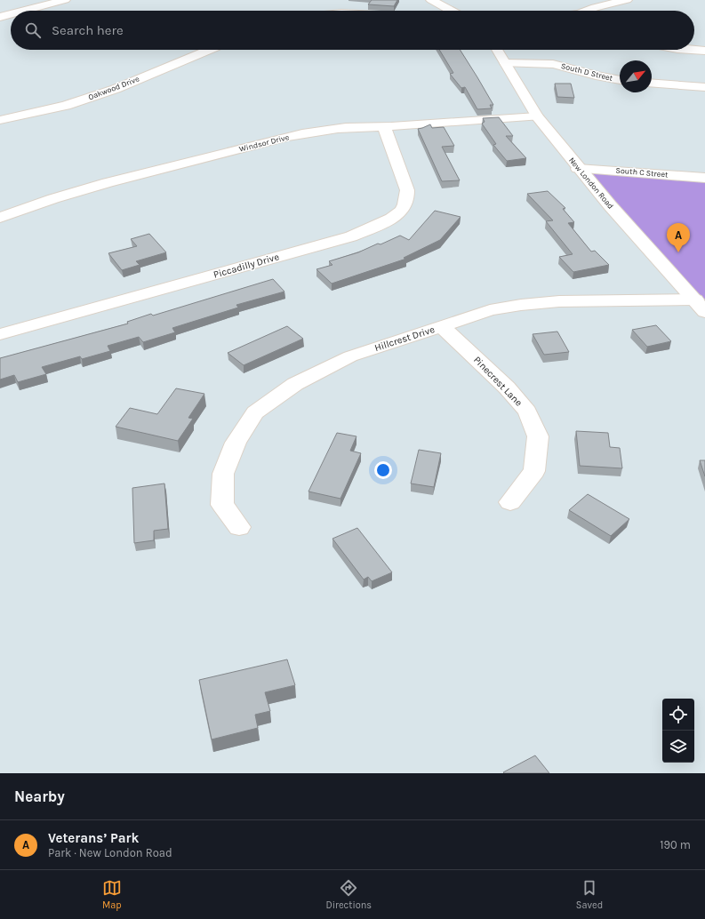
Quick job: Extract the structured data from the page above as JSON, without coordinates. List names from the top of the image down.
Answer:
{
  "streets": {
    "street": [
      "South D Street",
      "Oakwood Drive",
      "Windsor Drive",
      "South C Street",
      "New London Road",
      "Piccadilly Drive",
      "Hillcrest Drive",
      "Pinecrest Lane"
    ]
  },
  "crossings": [
    ["South D Street", "New London Road"],
    ["Windsor Drive", "New London Road"],
    ["Windsor Drive", "Piccadilly Drive"],
    ["South C Street", "New London Road"],
    ["New London Road", "Hillcrest Drive"],
    ["Hillcrest Drive", "Pinecrest Lane"]
  ],
  "north": "top right",
  "page": {
    "search": "Search here",
    "pins": "A",
    "heading": "Nearby",
    "list": [
      {
        "mark": "A",
        "name": "Veterans’ Park",
        "note": "Park · New London Road",
        "value": "190 m"
      }
    ],
    "nav": ["Map", "Directions", "Saved"]
  }
}
